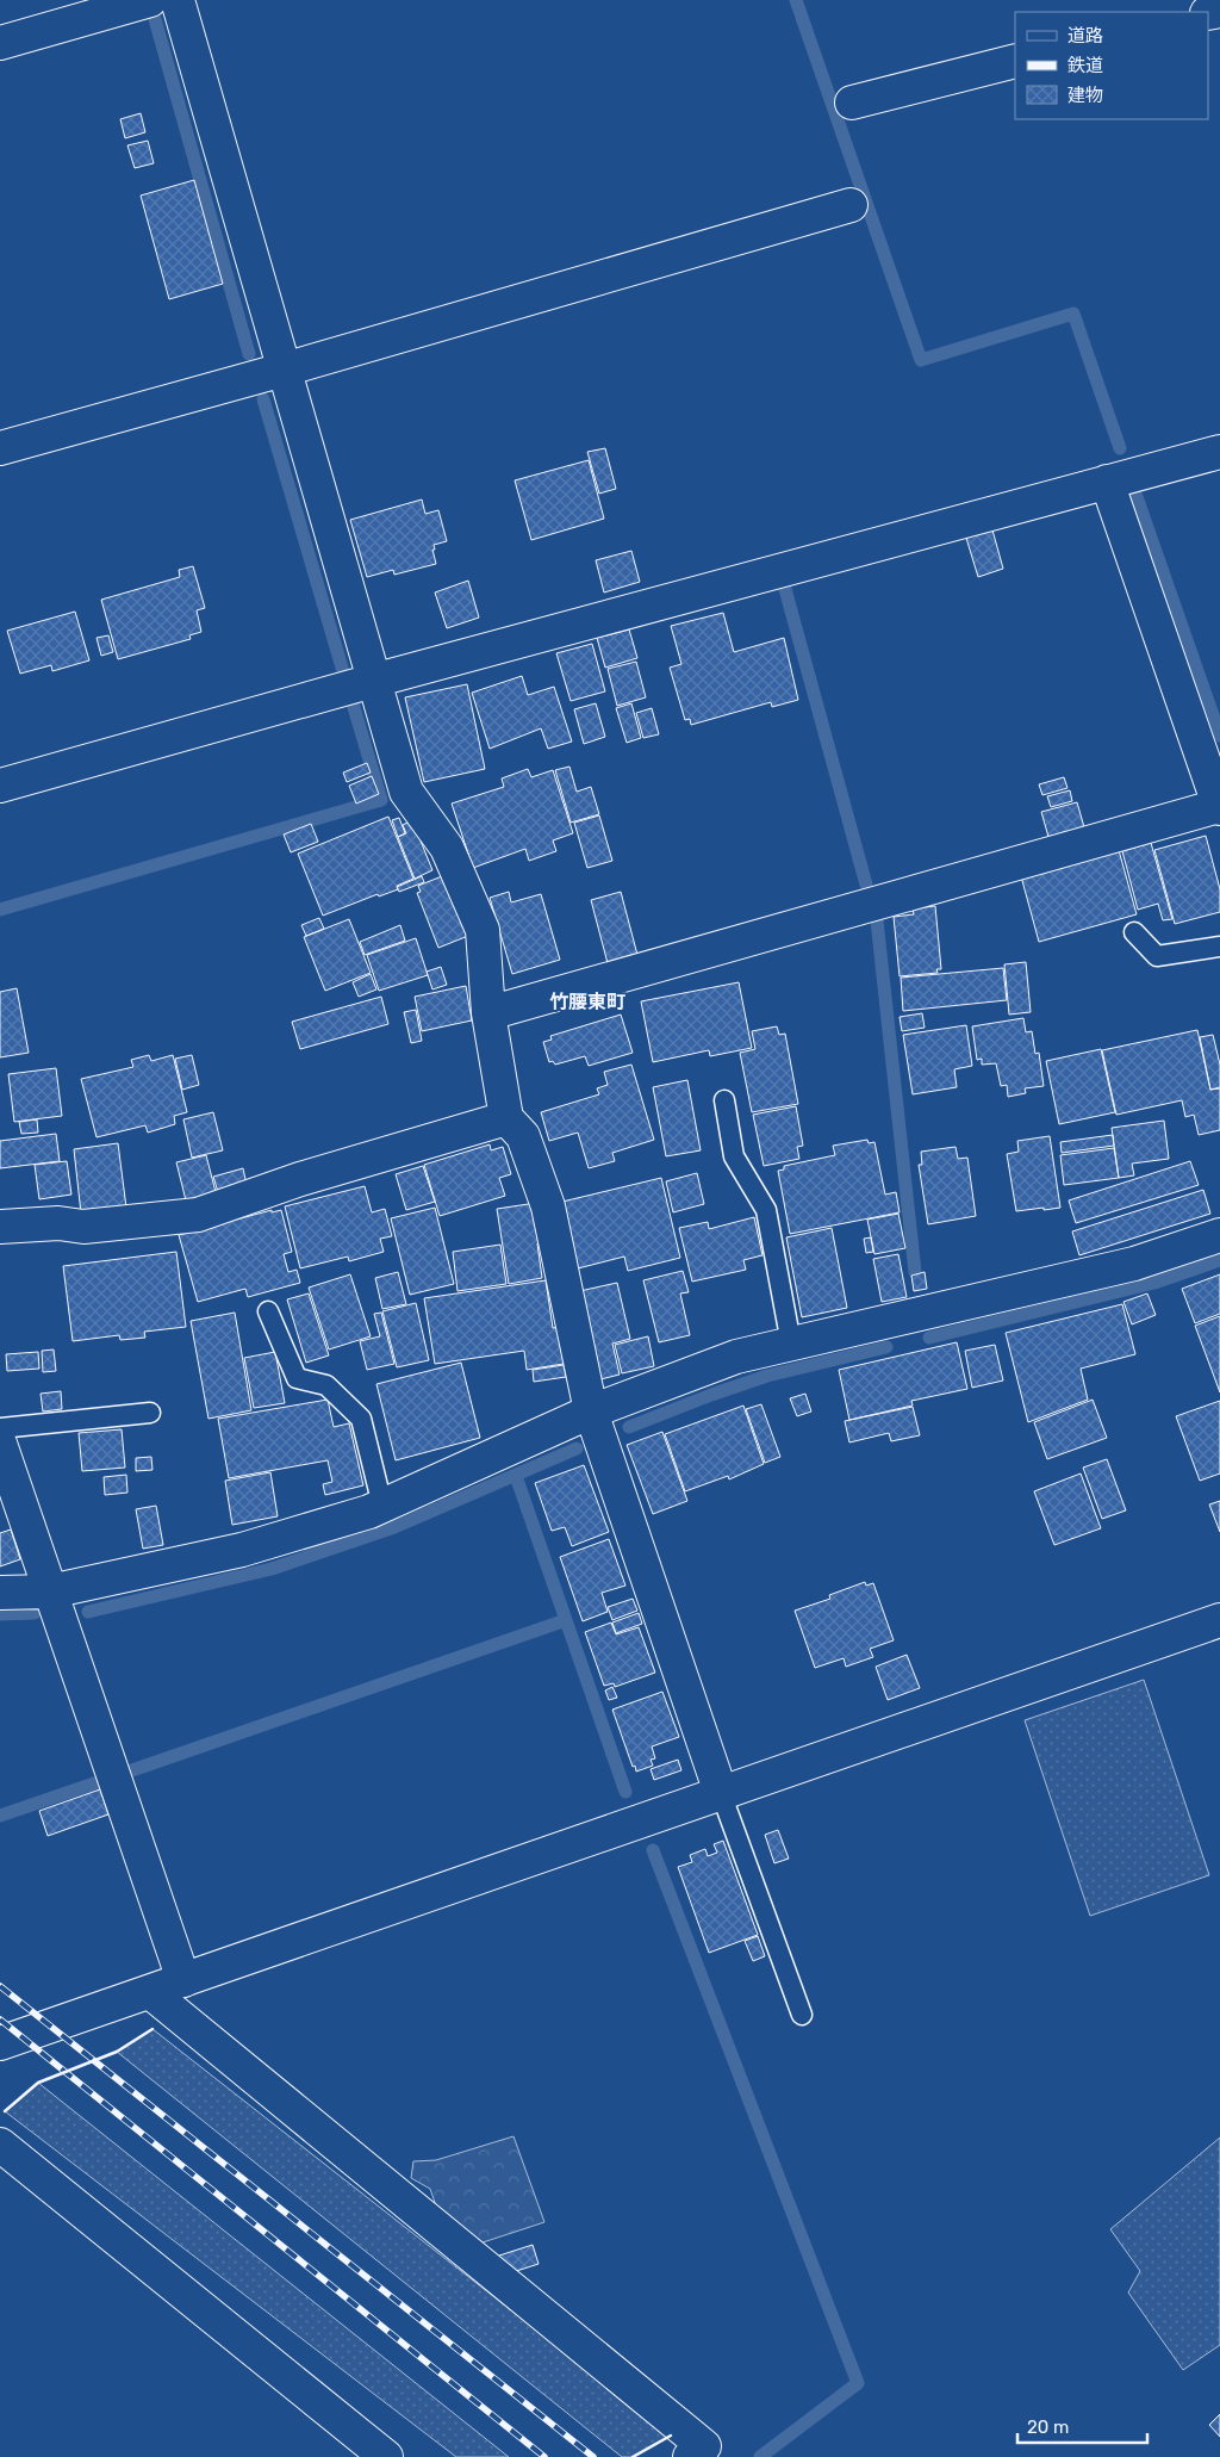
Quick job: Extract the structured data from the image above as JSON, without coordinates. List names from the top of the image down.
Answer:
{
  "districts": ["竹腰東町"],
  "legend": ["道路", "鉄道", "建物"],
  "scale_bar": "20 m"
}
